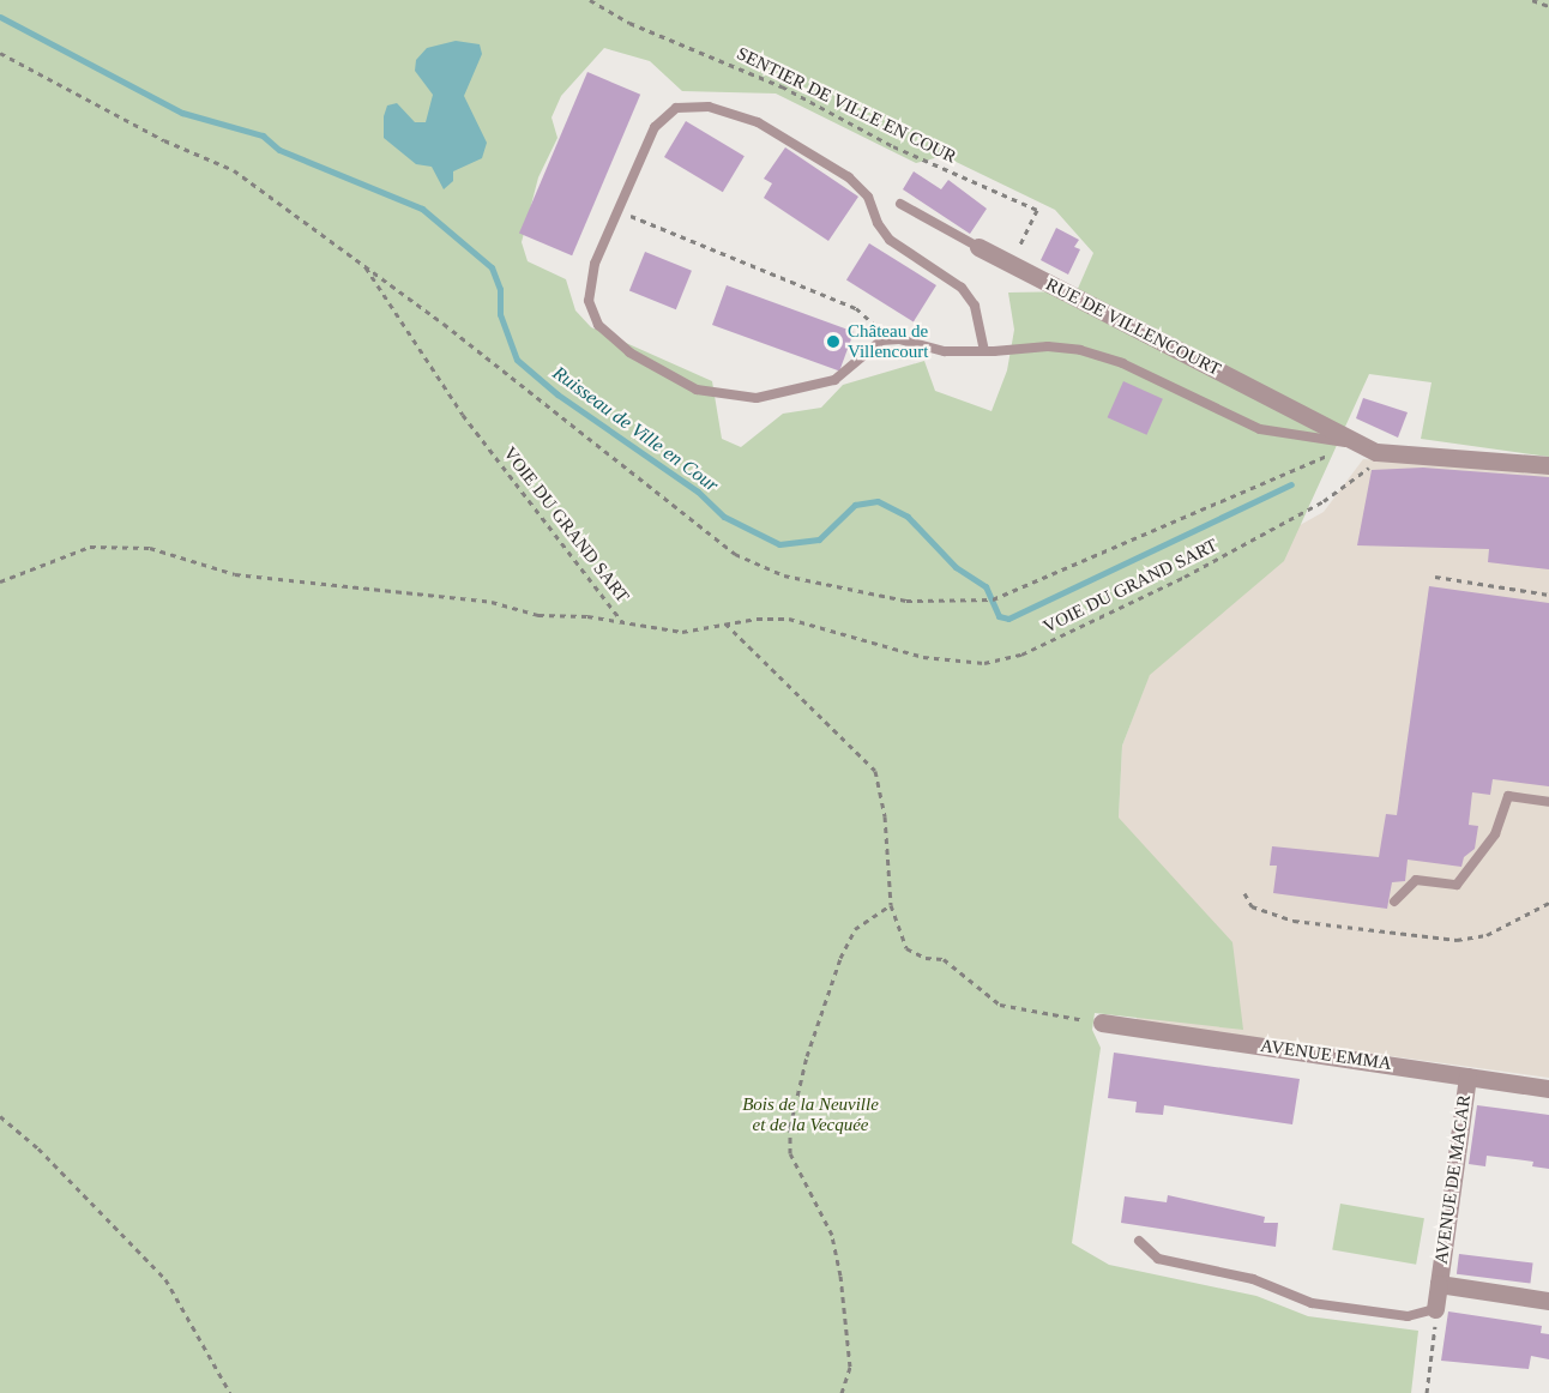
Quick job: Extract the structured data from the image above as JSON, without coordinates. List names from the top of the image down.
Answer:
{
  "streets": {
    "street": ["RUE DE VILLENCOURT", "AVENUE EMMA", "AVENUE DE MACAR"],
    "path": ["SENTIER DE VILLE EN COUR", "VOIE DU GRAND SART"]
  },
  "crossings": [
    ["SENTIER DE VILLE EN COUR", "RUE DE VILLENCOURT"],
    ["RUE DE VILLENCOURT", "VOIE DU GRAND SART"],
    ["AVENUE EMMA", "AVENUE DE MACAR"]
  ],
  "water": ["Ruisseau de Ville en Cour"],
  "parks": ["Bois de la Neuville et de la Vecquée"],
  "places": ["Château de Villencourt"]
}
